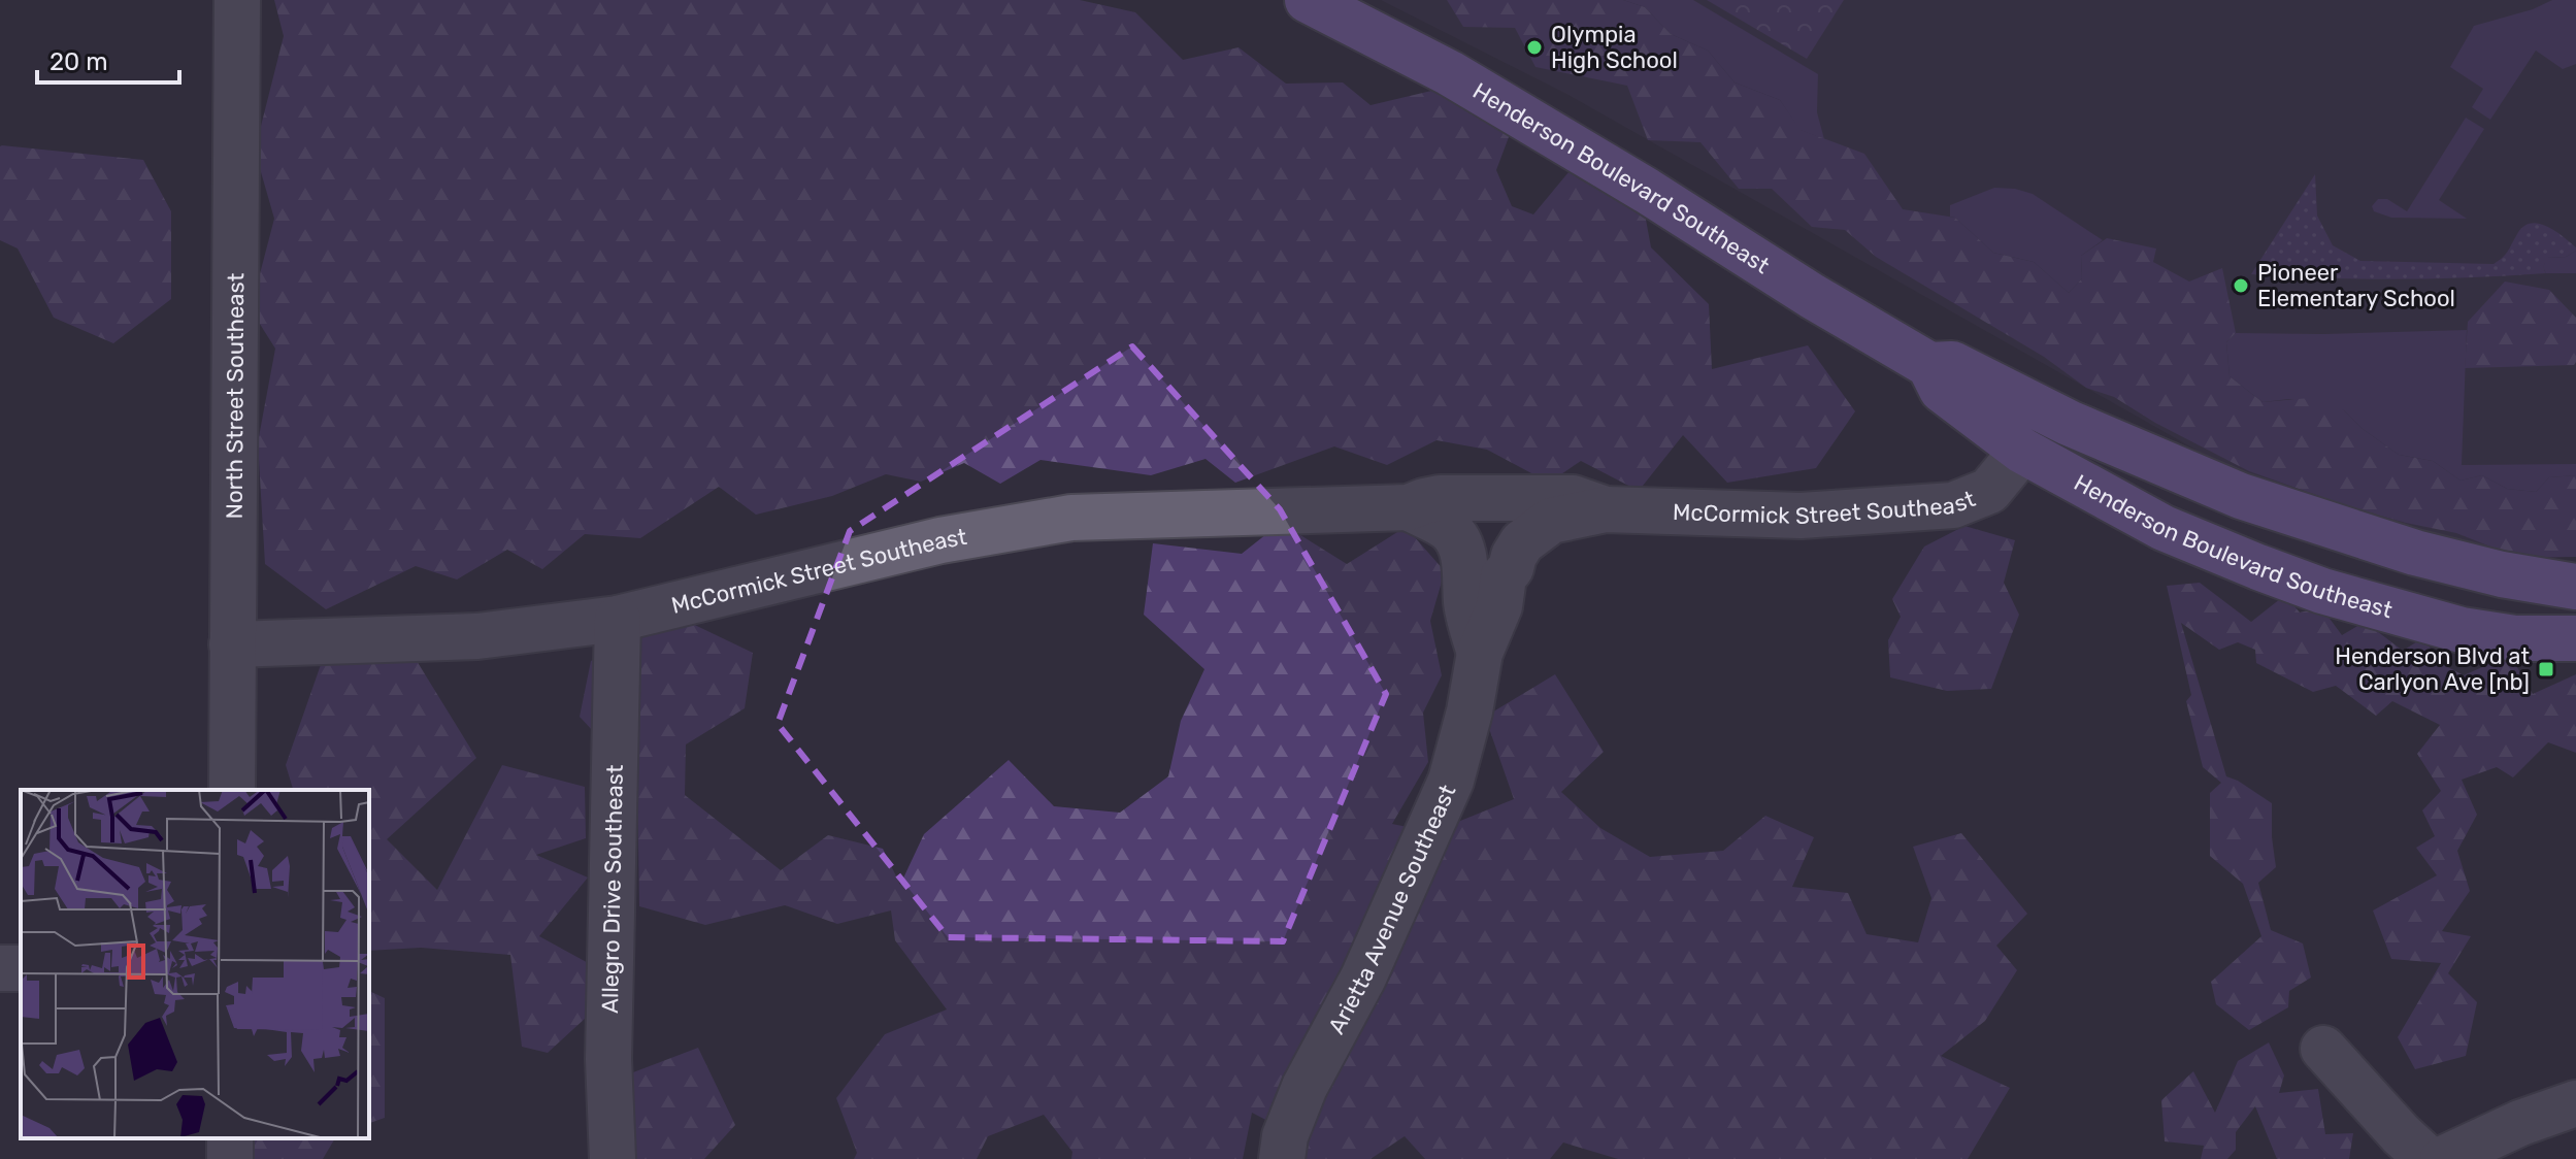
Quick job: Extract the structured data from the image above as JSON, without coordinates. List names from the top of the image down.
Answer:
{
  "streets": {
    "main road": ["Henderson Boulevard Southeast"],
    "street": [
      "North Street Southeast",
      "McCormick Street Southeast",
      "Allegro Drive Southeast",
      "Arietta Avenue Southeast"
    ]
  },
  "crossings": [
    ["Henderson Boulevard Southeast", "McCormick Street Southeast"],
    ["North Street Southeast", "McCormick Street Southeast"],
    ["McCormick Street Southeast", "Allegro Drive Southeast"]
  ],
  "places": {
    "other": ["Olympia High School", "Pioneer Elementary School"],
    "transit": ["Henderson Blvd at Carlyon Ave [nb]"]
  },
  "scale_bar": "20 m"
}
